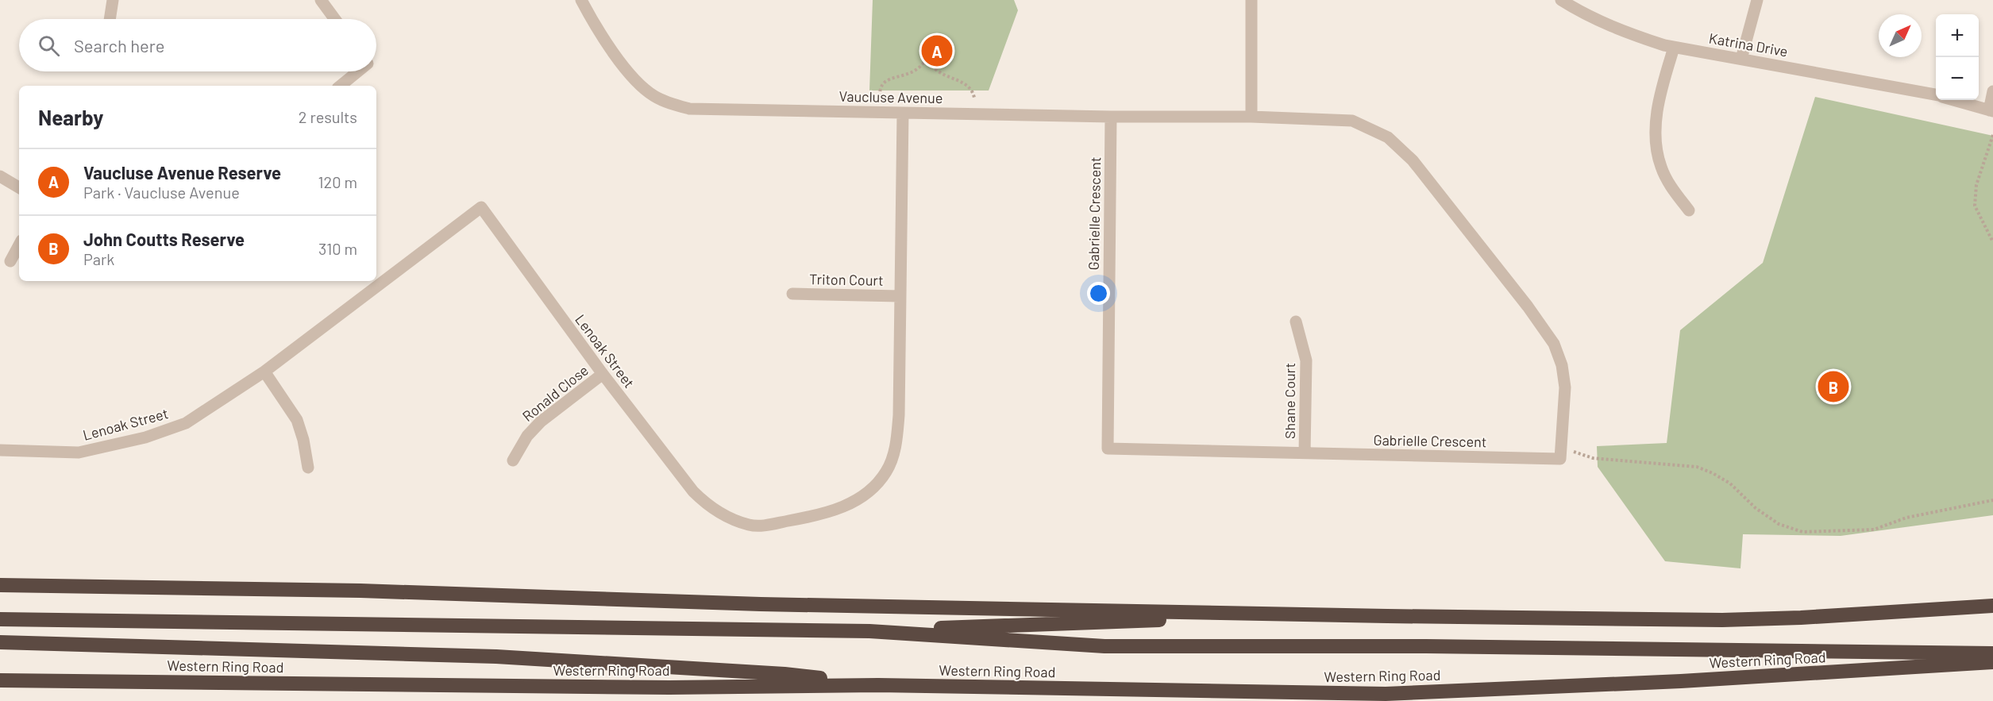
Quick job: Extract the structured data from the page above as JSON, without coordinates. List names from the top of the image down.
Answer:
{
  "streets": {
    "highway": ["Western Ring Road"],
    "street": [
      "Katrina Drive",
      "Vaucluse Avenue",
      "Gabrielle Crescent",
      "Triton Court",
      "Lenoak Street",
      "Ronald Close",
      "Shane Court"
    ]
  },
  "crossings": [
    ["Vaucluse Avenue", "Gabrielle Crescent"],
    ["Vaucluse Avenue", "Lenoak Street"],
    ["Gabrielle Crescent", "Shane Court"],
    ["Triton Court", "Lenoak Street"],
    ["Lenoak Street", "Ronald Close"]
  ],
  "north": "top right",
  "page": {
    "map_buttons": ["+", "−"],
    "search": "Search here",
    "pins": ["A", "B"],
    "heading": ["Nearby", "2 results"],
    "list": [
      {
        "mark": "A",
        "name": "Vaucluse Avenue Reserve",
        "note": "Park · Vaucluse Avenue",
        "value": "120 m"
      },
      {
        "mark": "B",
        "name": "John Coutts Reserve",
        "note": "Park",
        "value": "310 m"
      }
    ]
  }
}
